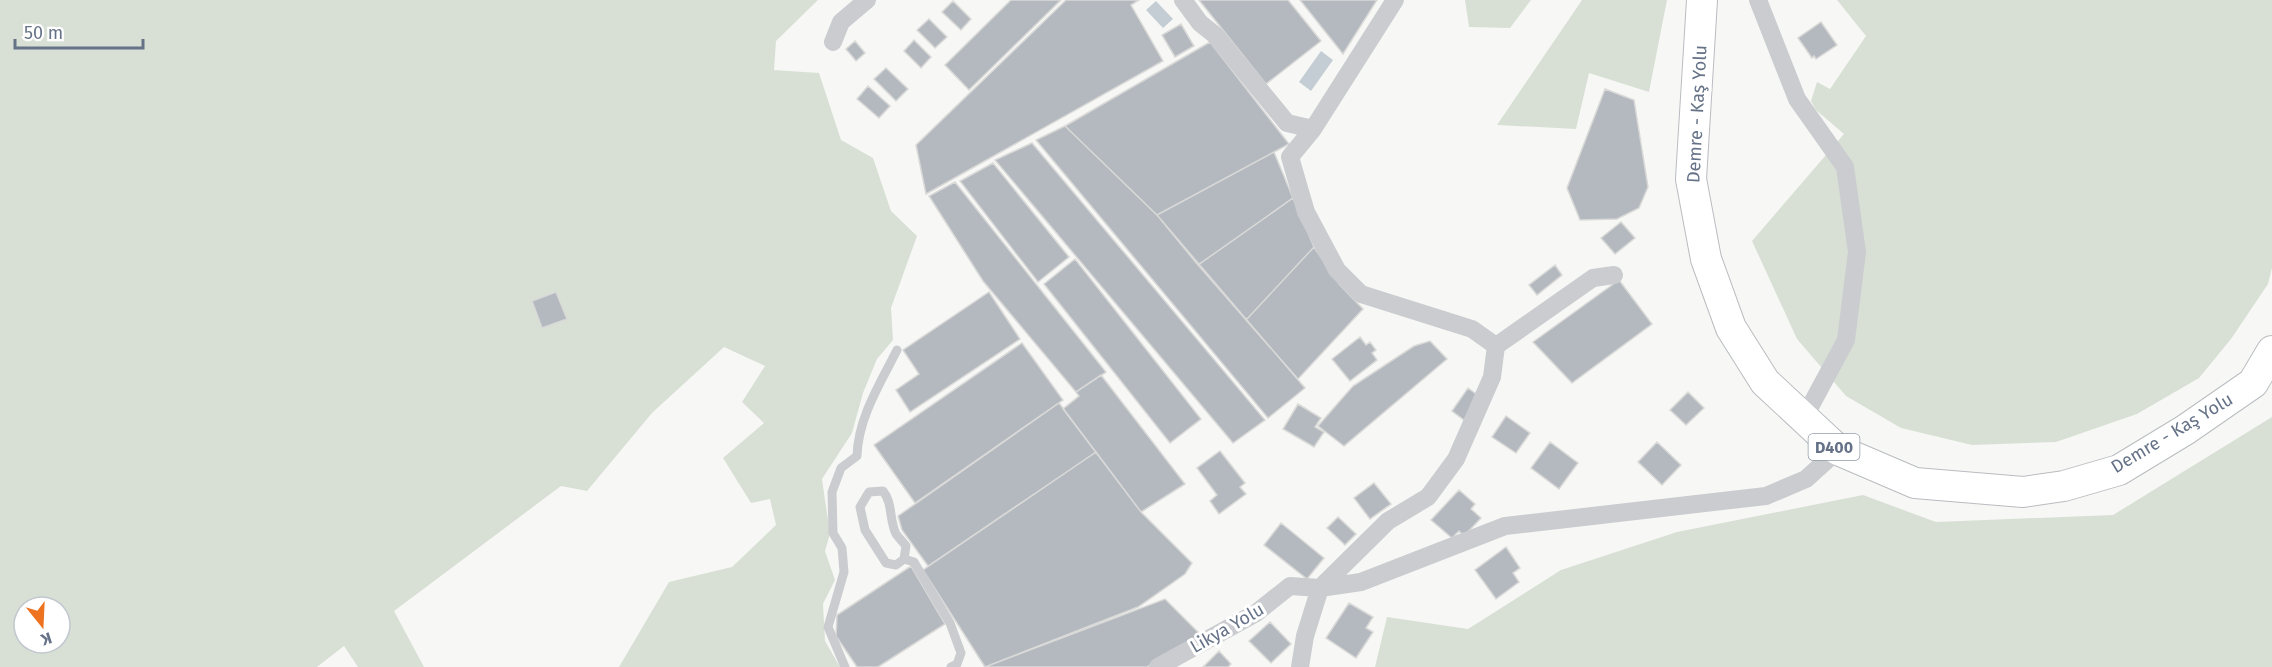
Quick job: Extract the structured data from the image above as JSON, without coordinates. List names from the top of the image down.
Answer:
{
  "streets": {
    "highway": ["Demre - Kaş Yolu", "D400"],
    "street": ["Likya Yolu"]
  },
  "crossings": [
    ["Demre - Kaş Yolu", "Likya Yolu"]
  ],
  "scale_bar": "50 m",
  "north": "bottom"
}
